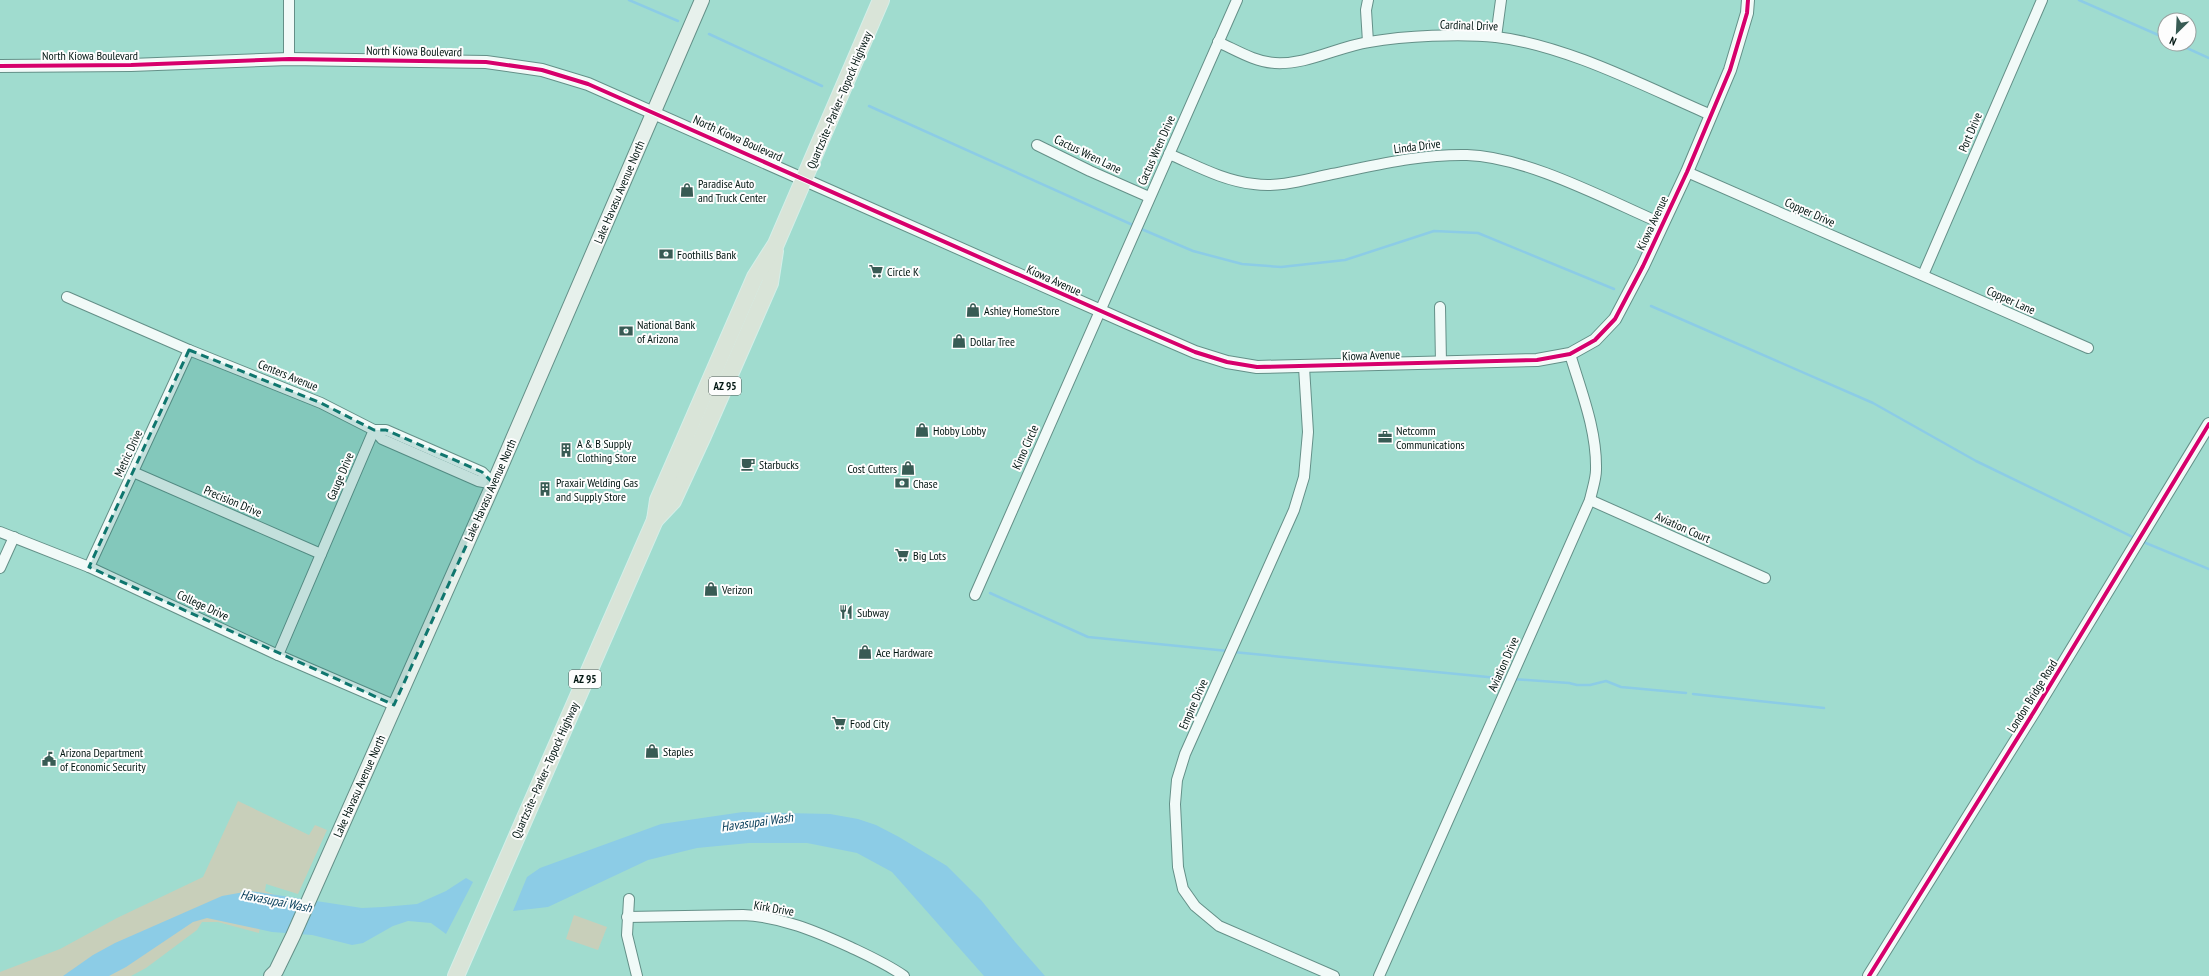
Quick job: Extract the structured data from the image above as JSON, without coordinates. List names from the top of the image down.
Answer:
{
  "streets": {
    "highway": ["Quartzsite–Parker–Topock Highway", "AZ 95"],
    "main road": ["Lake Havasu Avenue North"],
    "street": [
      "Cardinal Drive",
      "North Kiowa Boulevard",
      "Port Drive",
      "Linda Drive",
      "Cactus Wren Drive",
      "Cactus Wren Lane",
      "Copper Drive",
      "Kiowa Avenue",
      "Copper Lane",
      "Centers Avenue",
      "Kimo Circle",
      "Metric Drive",
      "Gauge Drive",
      "Precision Drive",
      "Aviation Court",
      "College Drive",
      "Aviation Drive",
      "London Bridge Road",
      "Empire Drive",
      "Kirk Drive"
    ]
  },
  "crossings": [
    ["Cardinal Drive", "Cactus Wren Drive"],
    ["Cardinal Drive", "Kiowa Avenue"],
    ["North Kiowa Boulevard", "Quartzsite–Parker–Topock Highway"],
    ["North Kiowa Boulevard", "Lake Havasu Avenue North"],
    ["North Kiowa Boulevard", "Kiowa Avenue"],
    ["Quartzsite–Parker–Topock Highway", "Kiowa Avenue"],
    ["Port Drive", "Copper Drive"],
    ["Port Drive", "Copper Lane"],
    ["Linda Drive", "Cactus Wren Drive"],
    ["Linda Drive", "Kiowa Avenue"],
    ["Cactus Wren Drive", "Cactus Wren Lane"],
    ["Cactus Wren Drive", "Kiowa Avenue"],
    ["Cactus Wren Drive", "Kimo Circle"],
    ["Lake Havasu Avenue North", "Centers Avenue"],
    ["Lake Havasu Avenue North", "College Drive"],
    ["Copper Drive", "Kiowa Avenue"],
    ["Copper Drive", "Copper Lane"],
    ["Kiowa Avenue", "Kimo Circle"],
    ["Kiowa Avenue", "Aviation Drive"],
    ["Kiowa Avenue", "Empire Drive"],
    ["Centers Avenue", "Metric Drive"],
    ["Centers Avenue", "Gauge Drive"],
    ["Metric Drive", "Precision Drive"],
    ["Metric Drive", "College Drive"],
    ["Gauge Drive", "Precision Drive"],
    ["Gauge Drive", "College Drive"],
    ["Aviation Court", "Aviation Drive"]
  ],
  "water": ["Havasupai Wash"],
  "places": {
    "shop": [
      "Paradise Auto and Truck Center",
      "Ashley HomeStore",
      "Dollar Tree",
      "Hobby Lobby",
      "Cost Cutters",
      "Verizon",
      "Ace Hardware",
      "Staples"
    ],
    "bank": ["Foothills Bank", "National Bank of Arizona", "Chase"],
    "supermarket": ["Circle K", "Big Lots", "Food City"],
    "office": ["Netcomm Communications"],
    "building": ["A & B Supply Clothing Store", "Praxair Welding Gas and Supply Store"],
    "cafe": ["Starbucks"],
    "restaurant": ["Subway"],
    "public building": ["Arizona Department of Economic Security"]
  },
  "north": "bottom left"
}
